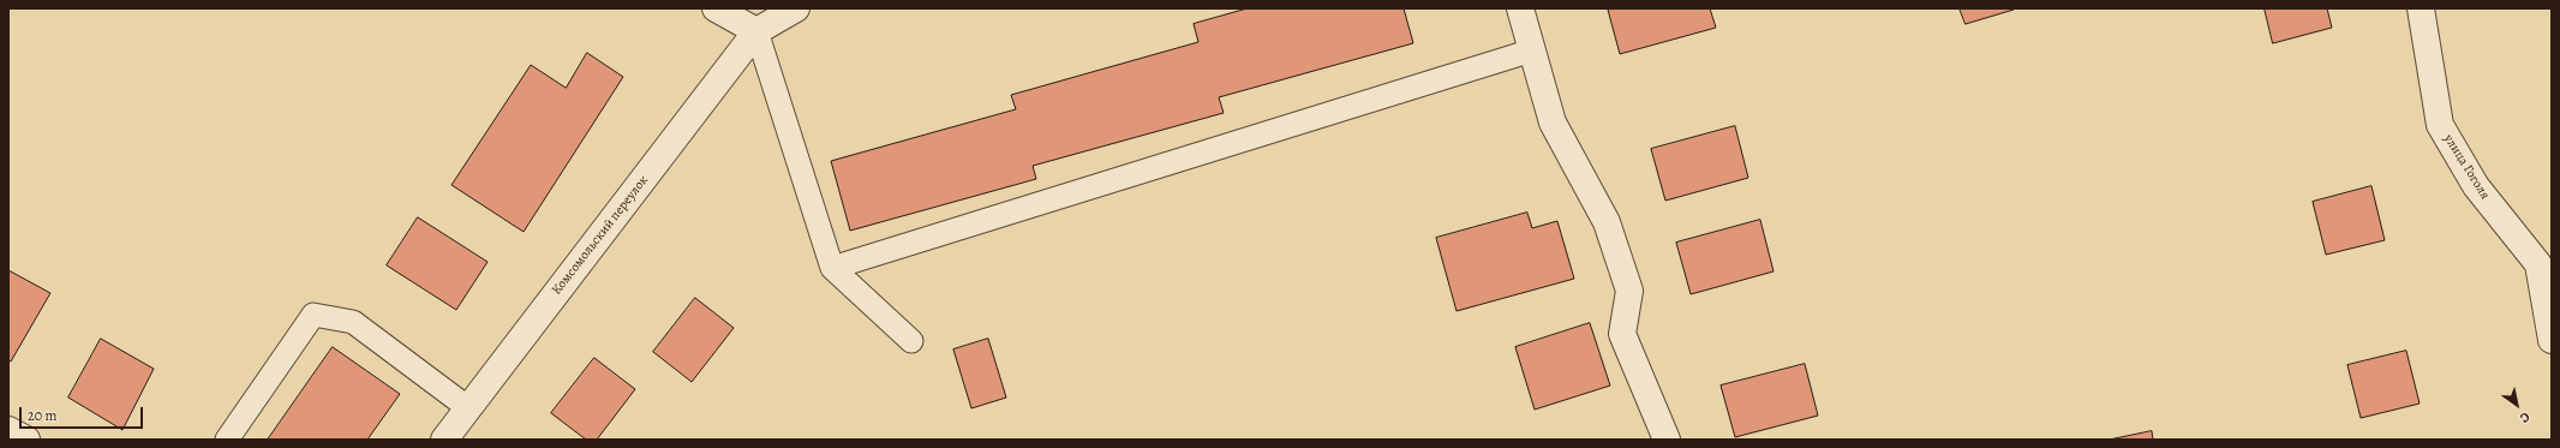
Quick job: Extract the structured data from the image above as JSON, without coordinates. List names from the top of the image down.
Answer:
{
  "streets": {
    "street": ["улица Гоголя", "Комсомольский переулок"]
  },
  "scale_bar": "20 m",
  "north": "bottom right"
}
